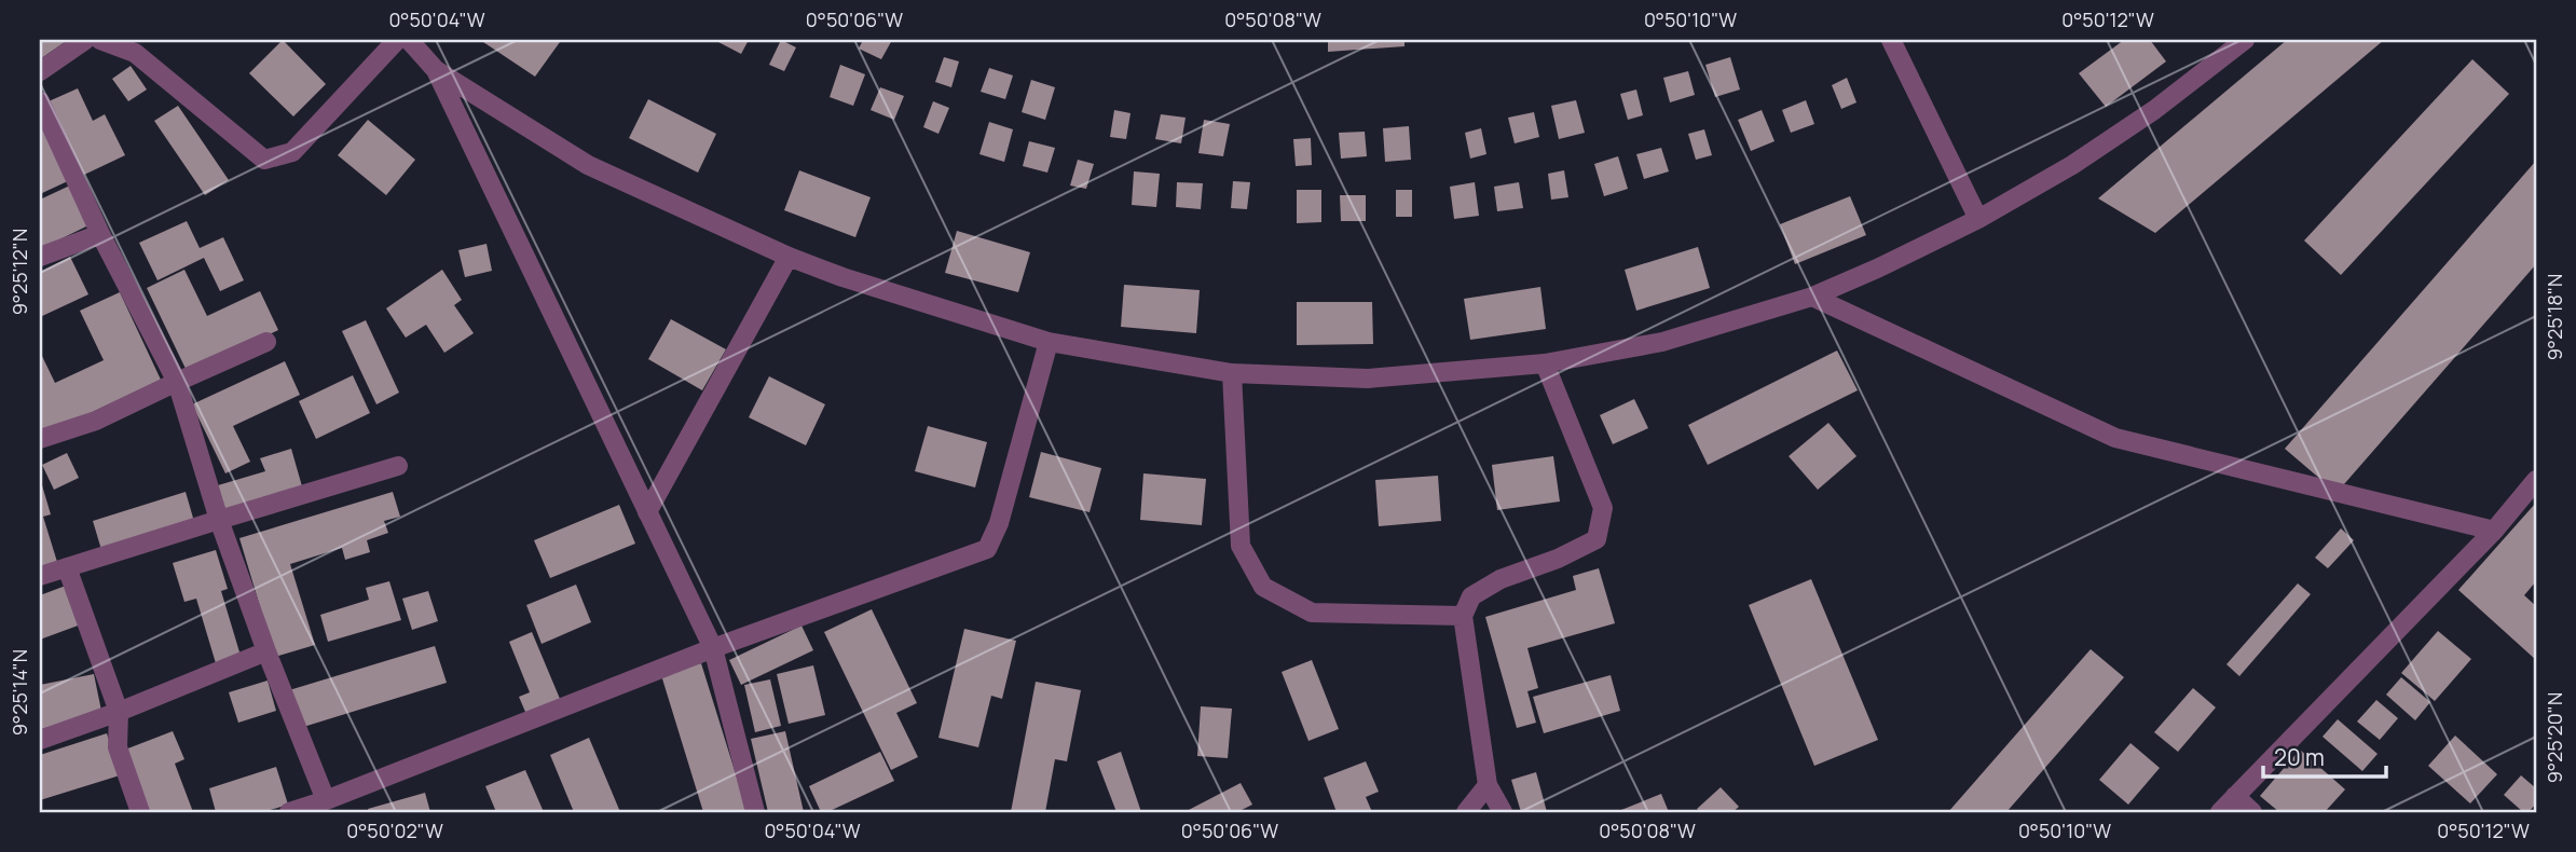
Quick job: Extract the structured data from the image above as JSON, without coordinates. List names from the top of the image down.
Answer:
{
  "scale_bar": "20 m",
  "coordinates": [
    "0°50'04\"W",
    "0°50'06\"W",
    "0°50'08\"W",
    "0°50'10\"W",
    "0°50'12\"W",
    "9°25'12\"N",
    "9°25'18\"N",
    "9°25'14\"N",
    "9°25'20\"N",
    "0°50'02\"W"
  ]
}
